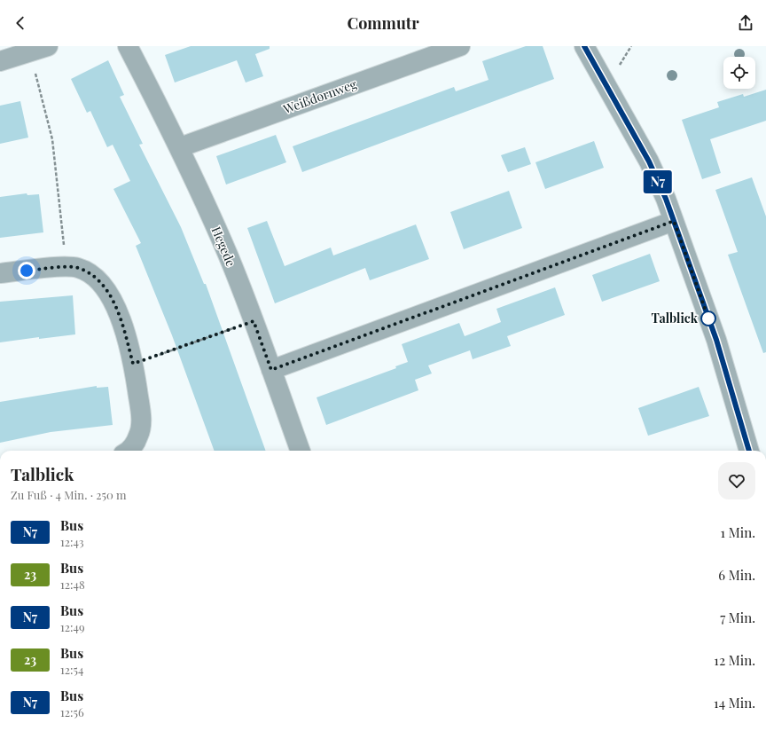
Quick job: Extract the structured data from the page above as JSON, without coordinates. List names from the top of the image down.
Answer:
{
  "streets": {
    "street": ["Weißdornweg", "Hegede"]
  },
  "crossings": [
    ["Weißdornweg", "Hegede"]
  ],
  "places": ["Talblick"],
  "lines": ["bus line N7"],
  "page": {
    "header": "Commutr",
    "on_map": "N7",
    "heading": ["Talblick", "Zu Fuß · 4 Min. · 250 m"],
    "list": [
      {
        "mark": "N7",
        "name": "Bus",
        "note": "12:43",
        "value": "1 Min."
      },
      {
        "mark": "23",
        "name": "Bus",
        "note": "12:48",
        "value": "6 Min."
      },
      {
        "mark": "N7",
        "name": "Bus",
        "note": "12:49",
        "value": "7 Min."
      },
      {
        "mark": "23",
        "name": "Bus",
        "note": "12:54",
        "value": "12 Min."
      },
      {
        "mark": "N7",
        "name": "Bus",
        "note": "12:56",
        "value": "14 Min."
      }
    ]
  }
}
